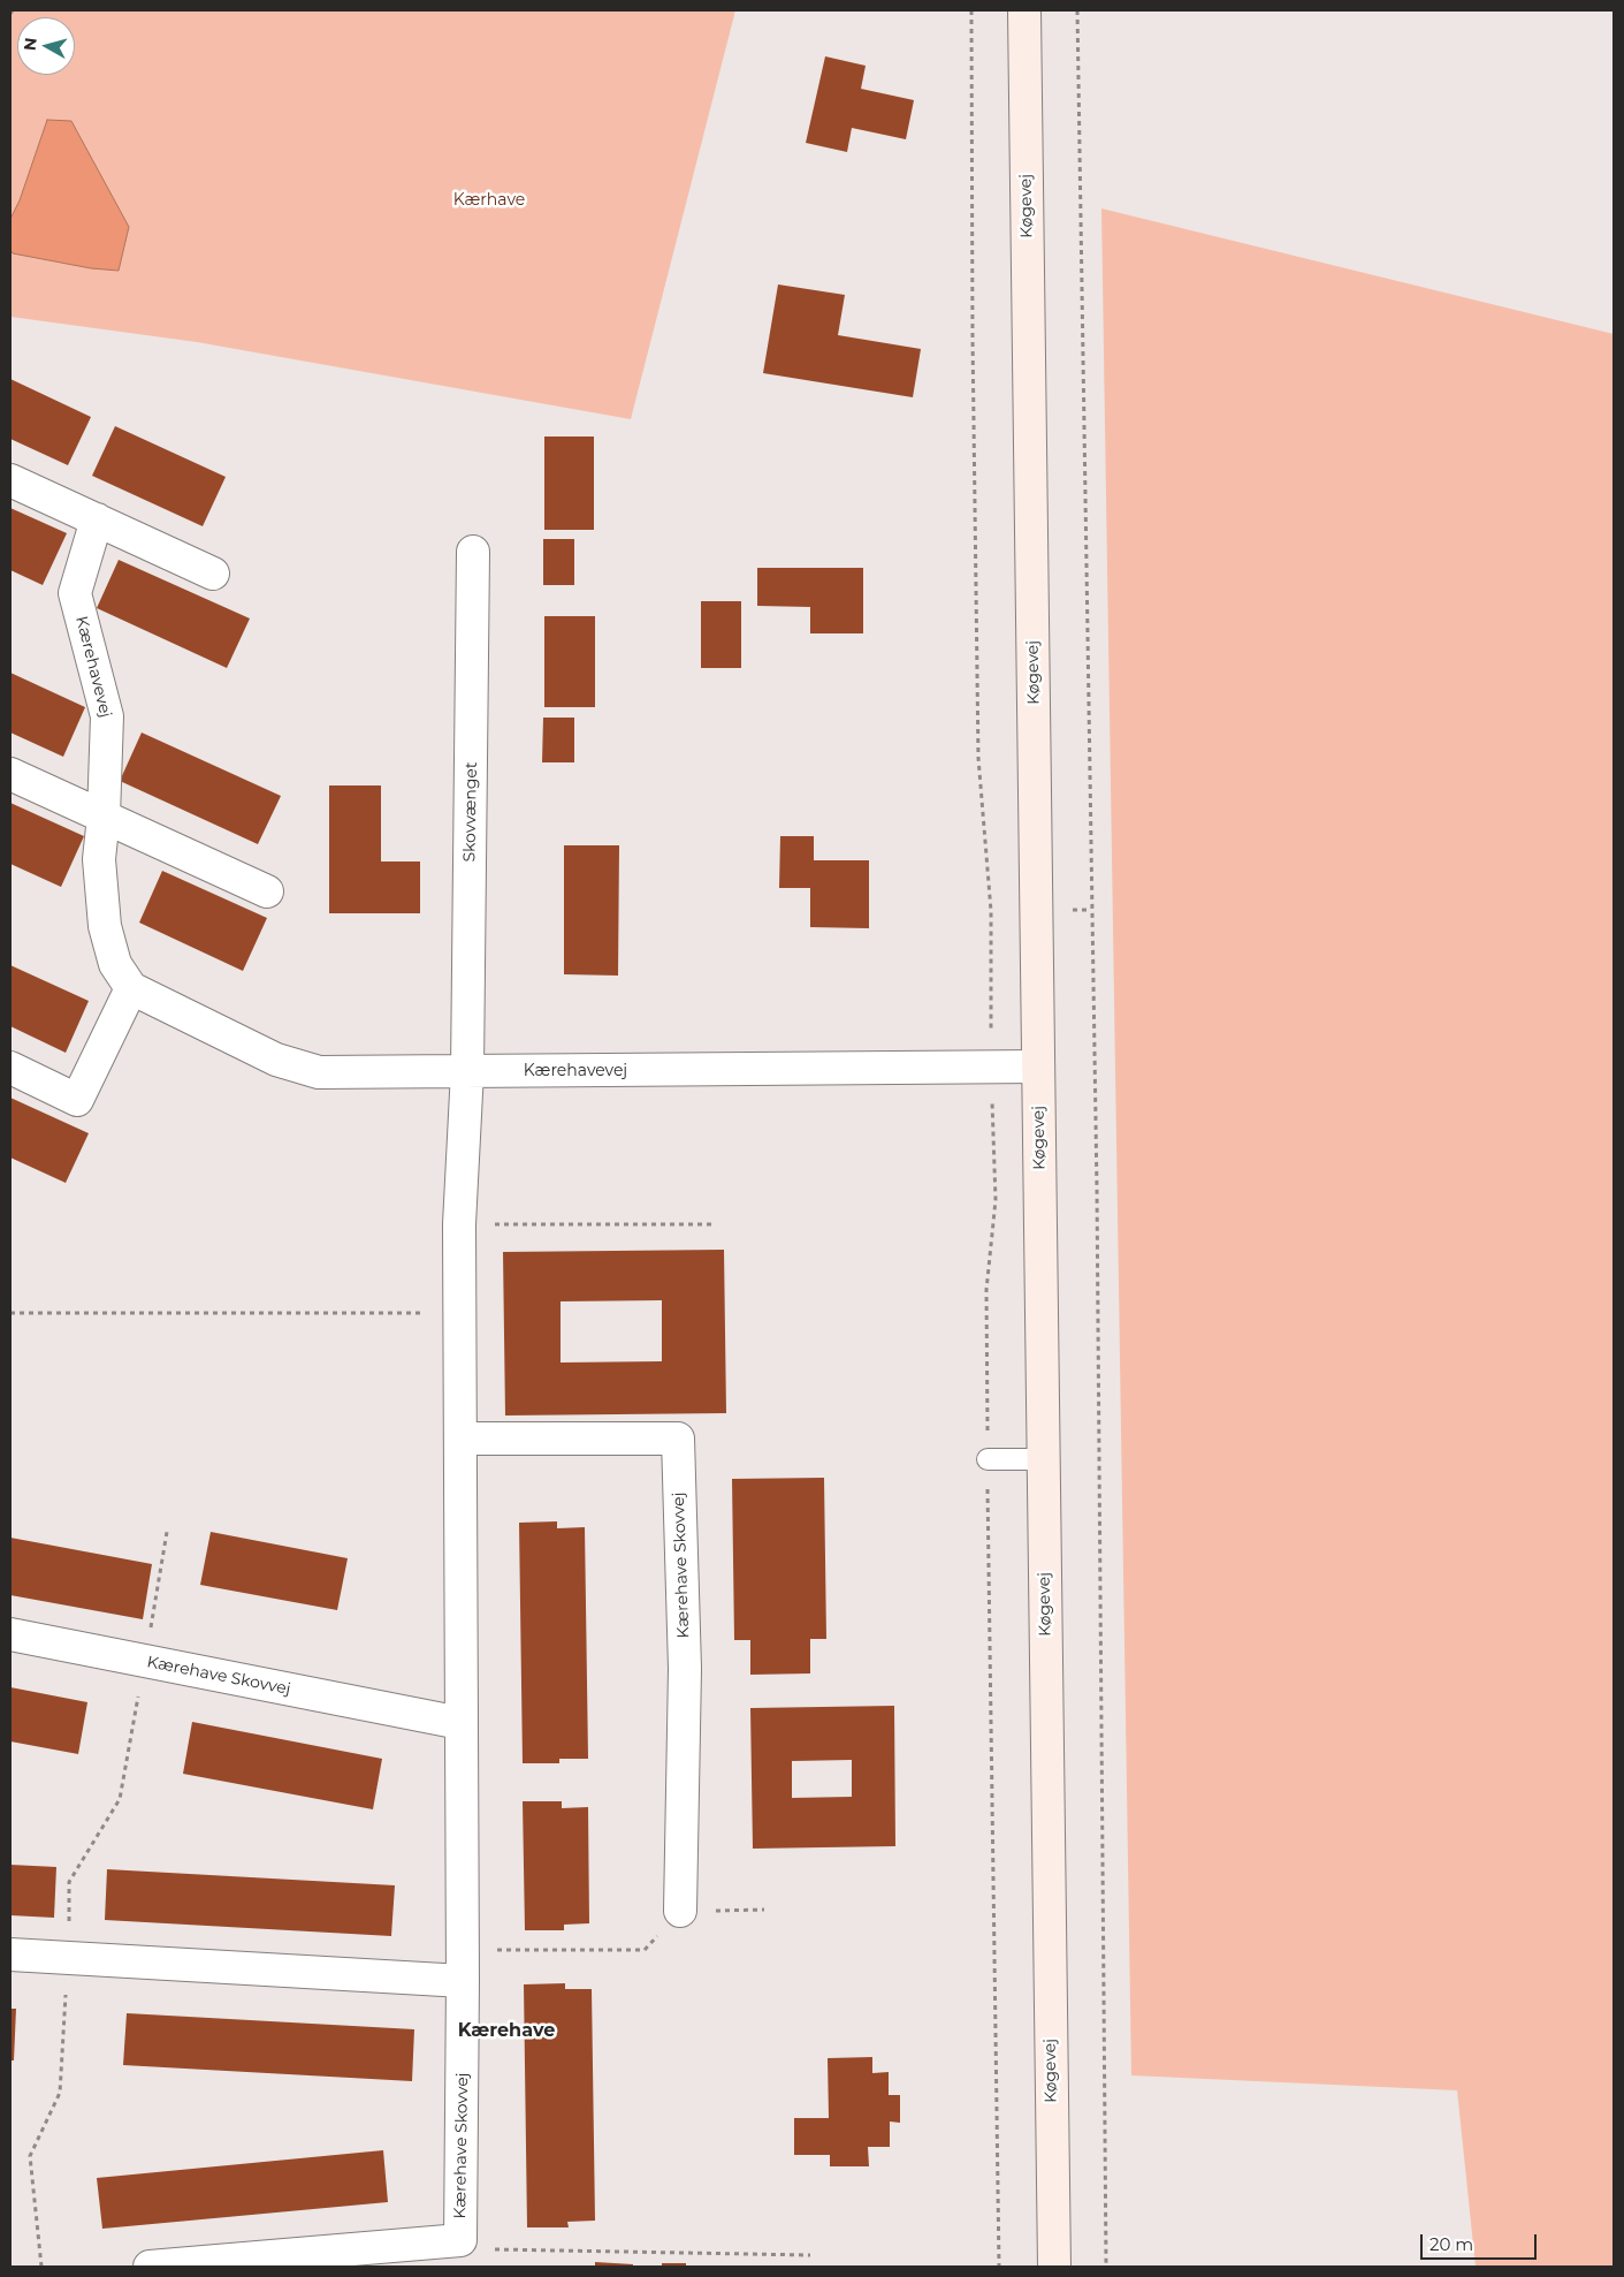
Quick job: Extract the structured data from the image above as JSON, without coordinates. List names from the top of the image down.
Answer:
{
  "streets": {
    "main road": ["Køgevej"],
    "street": ["Kærehavevej", "Skovvænget", "Kærehave Skovvej"]
  },
  "crossings": [
    ["Køgevej", "Kærehavevej"],
    ["Kærehavevej", "Skovvænget"],
    ["Kærehavevej", "Kærehave Skovvej"],
    ["Skovvænget", "Kærehave Skovvej"]
  ],
  "districts": ["Kærehave"],
  "parks": ["Kærhave"],
  "scale_bar": "20 m",
  "north": "left"
}
